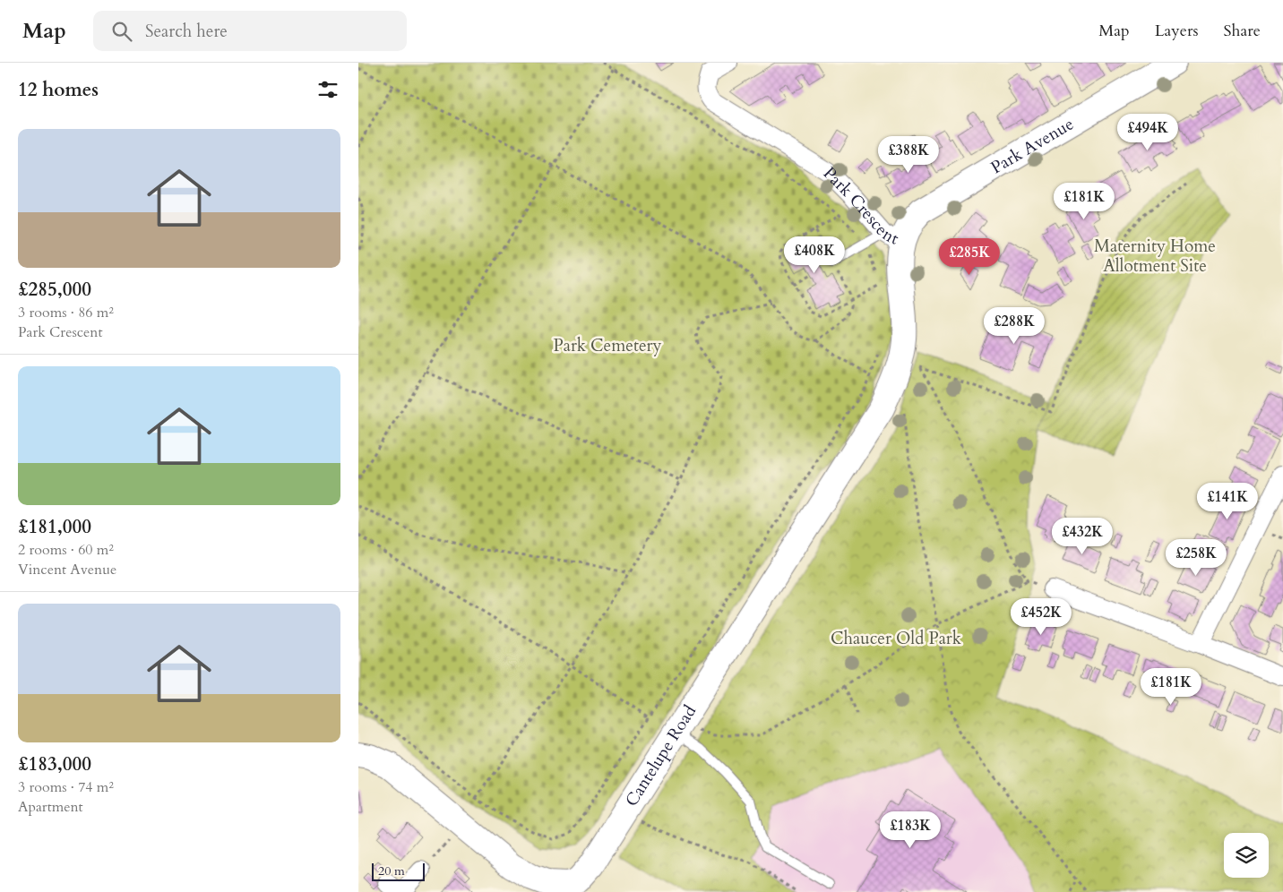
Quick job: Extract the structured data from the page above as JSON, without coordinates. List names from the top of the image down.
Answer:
{
  "streets": {
    "street": ["Park Avenue", "Park Crescent", "Cantelupe Road"]
  },
  "crossings": [
    ["Park Avenue", "Park Crescent"],
    ["Park Crescent", "Cantelupe Road"]
  ],
  "parks": ["Maternity Home Allotment Site", "Park Cemetery", "Chaucer Old Park"],
  "scale_bar": "20 m",
  "page": {
    "header": "Map",
    "search": "Search here",
    "nav": ["Map", "Layers", "Share"],
    "heading": "12 homes",
    "price": [
      "£494K",
      "£388K",
      "£181K",
      "£408K",
      "£285K",
      "£288K",
      "£141K",
      "£432K",
      "£258K",
      "£452K",
      "£181K",
      "£183K"
    ],
    "list": [
      {
        "name": "£285,000",
        "note": "3 rooms · 86 m² · Park Crescent"
      },
      {
        "name": "£181,000",
        "note": "2 rooms · 60 m² · Vincent Avenue"
      },
      {
        "name": "£183,000",
        "note": "3 rooms · 74 m² · Apartment"
      }
    ],
    "scale": "20 m"
  }
}
